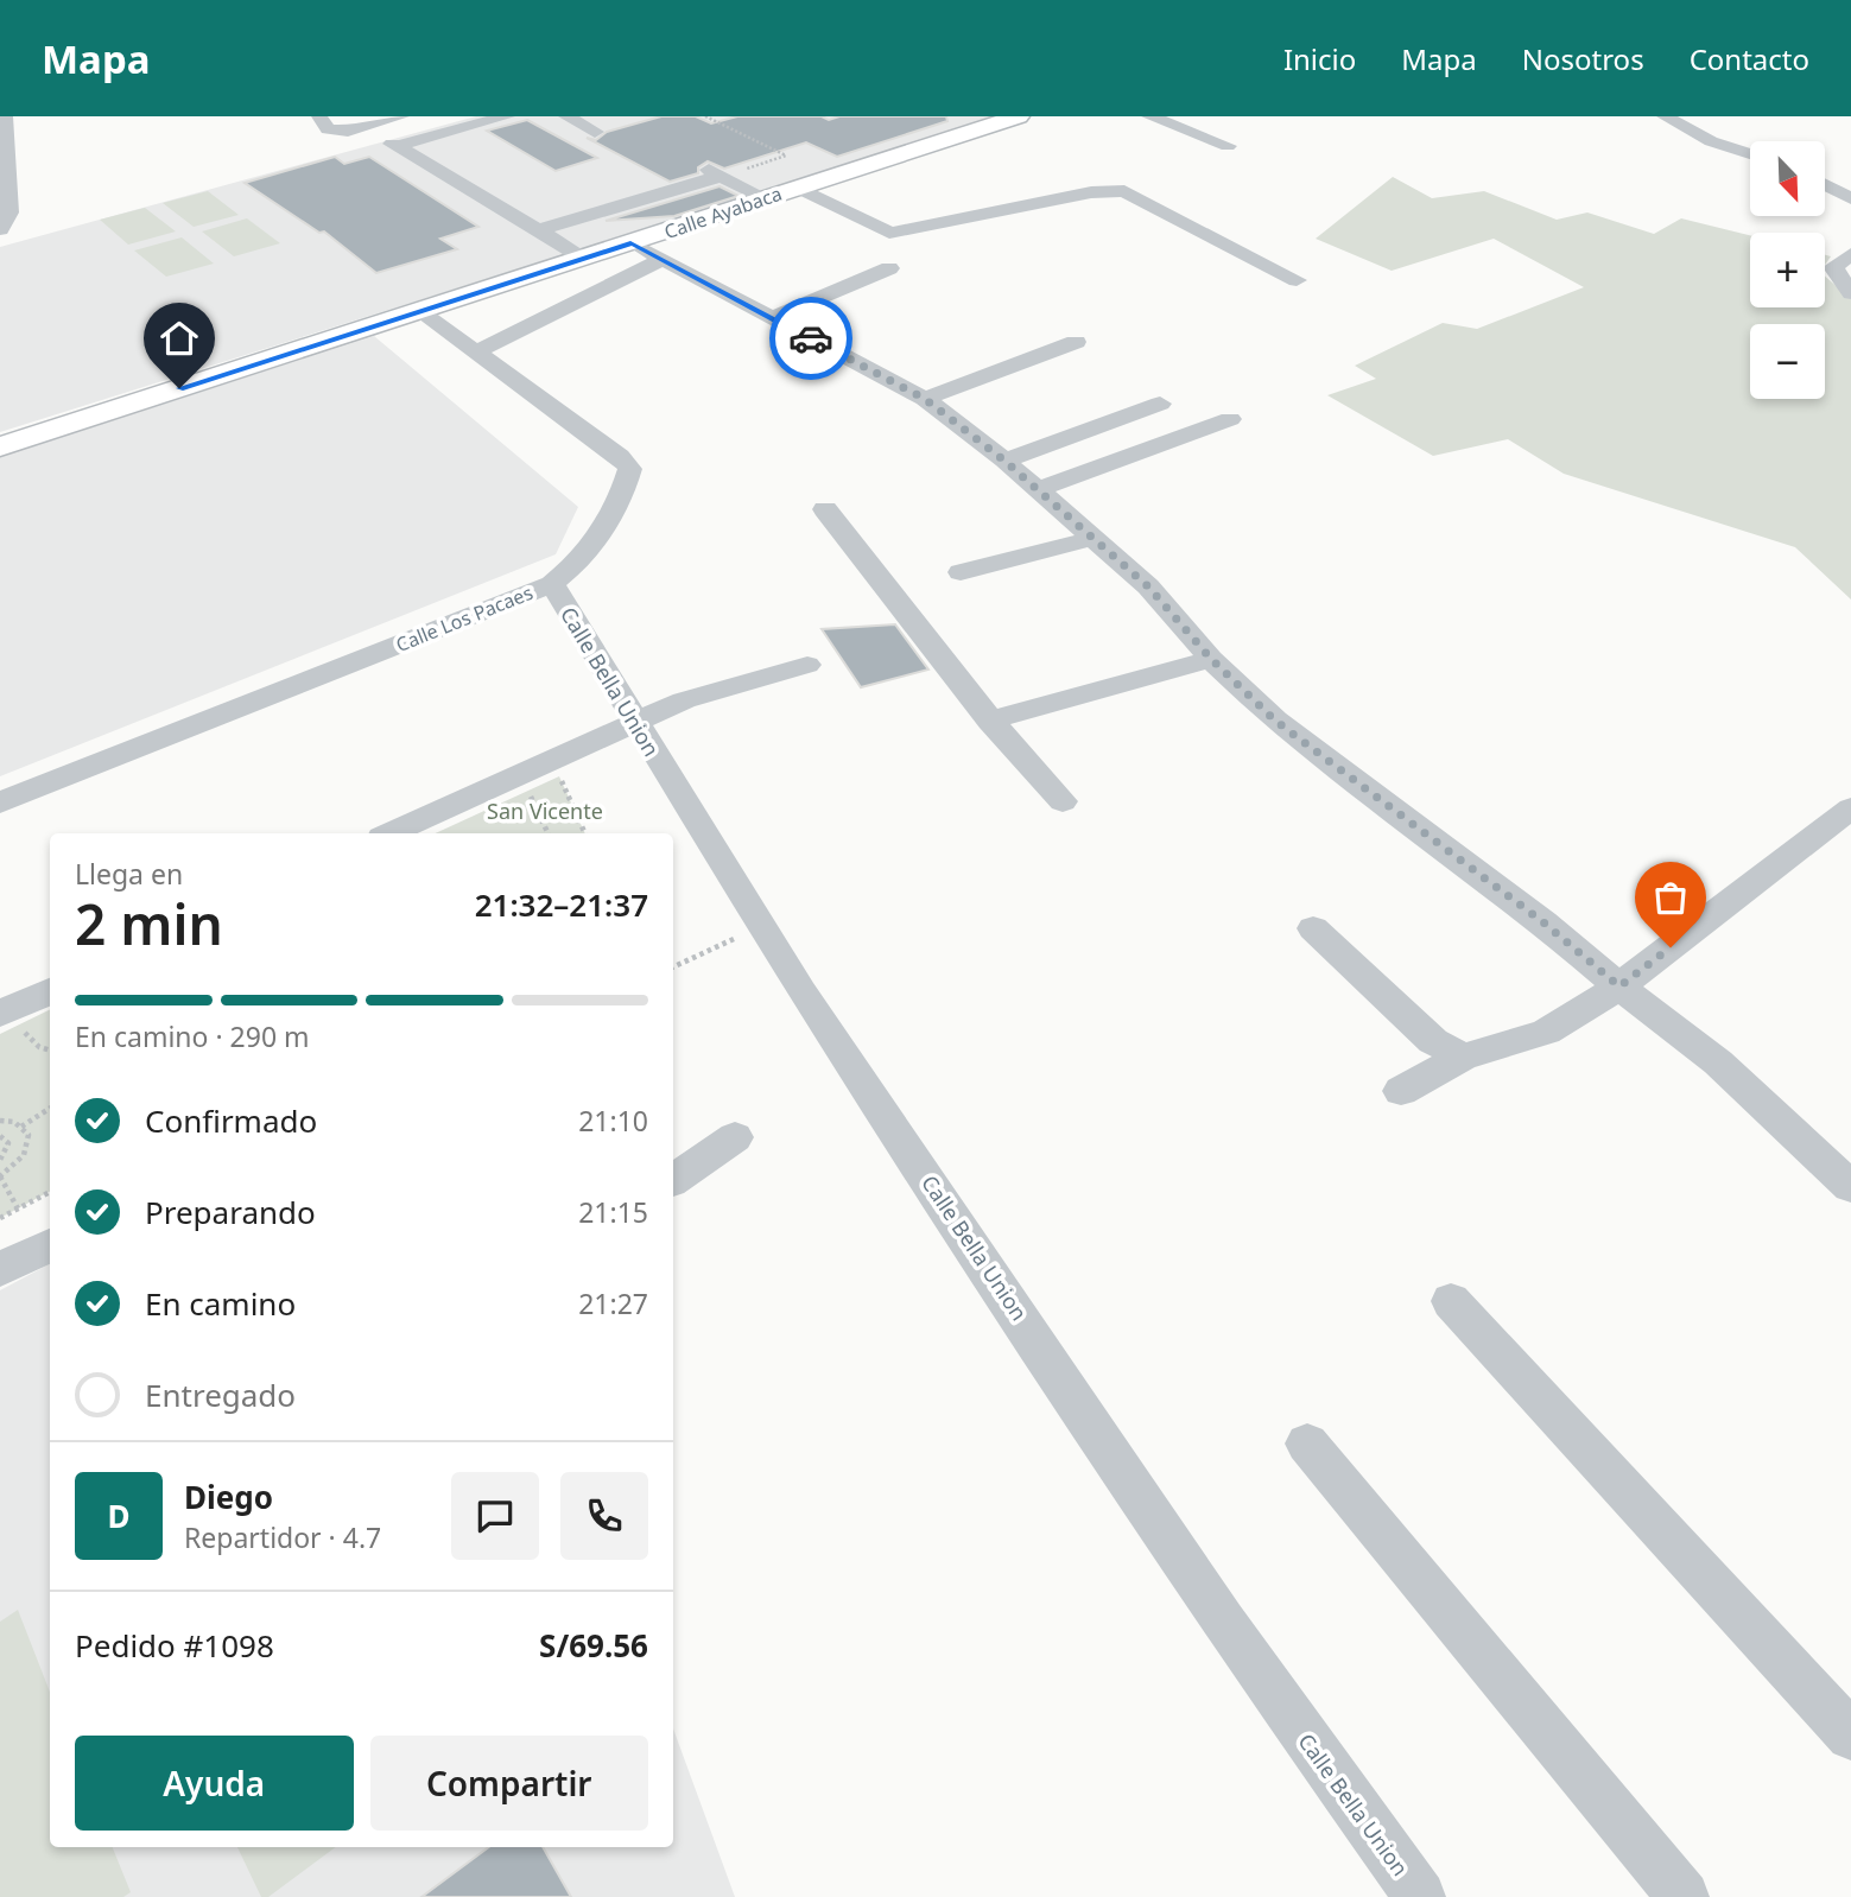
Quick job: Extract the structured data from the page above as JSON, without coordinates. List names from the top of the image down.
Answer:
{
  "streets": {
    "main road": ["Calle Ayabaca"],
    "street": ["Calle Los Pacaes", "Calle Bella Union"]
  },
  "crossings": [
    ["Calle Ayabaca", "Calle Los Pacaes"],
    ["Calle Los Pacaes", "Calle Bella Union"]
  ],
  "parks": ["San Vicente"],
  "north": "bottom right",
  "page": {
    "header": "Mapa",
    "nav": [
      "Inicio",
      "Mapa",
      "Nosotros",
      "Contacto"
    ],
    "map_buttons": ["+", "−"],
    "heading": ["2 min", "Llega en", "21:32–21:37"],
    "panel": [
      "Diego",
      "Repartidor · 4.7",
      "Pedido #1098",
      "S/69.56"
    ],
    "bar": "En camino · 290 m",
    "list": [
      ["Confirmado", "21:10"],
      ["Preparando", "21:15"],
      ["En camino", "21:27"],
      "Entregado"
    ],
    "round": "D",
    "buttons": ["Ayuda", "Compartir"]
  }
}
